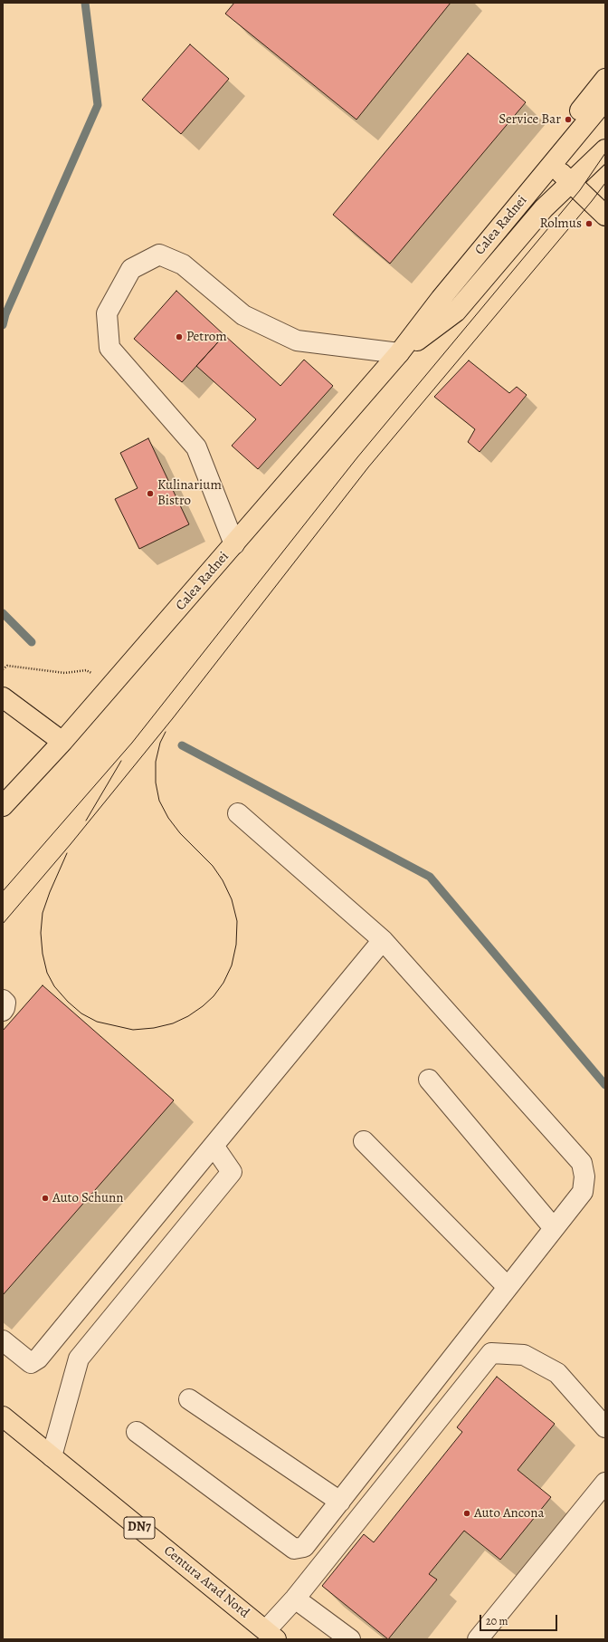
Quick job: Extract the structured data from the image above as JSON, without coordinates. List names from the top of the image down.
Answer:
{
  "streets": {
    "main road": ["Calea Radnei", "DN7", "Centura Arad Nord"]
  },
  "places": [
    "Service Bar",
    "Rolmus",
    "Petrom",
    "Kulinarium Bistro",
    "Auto Schunn",
    "Auto Ancona"
  ],
  "scale_bar": "20 m"
}
